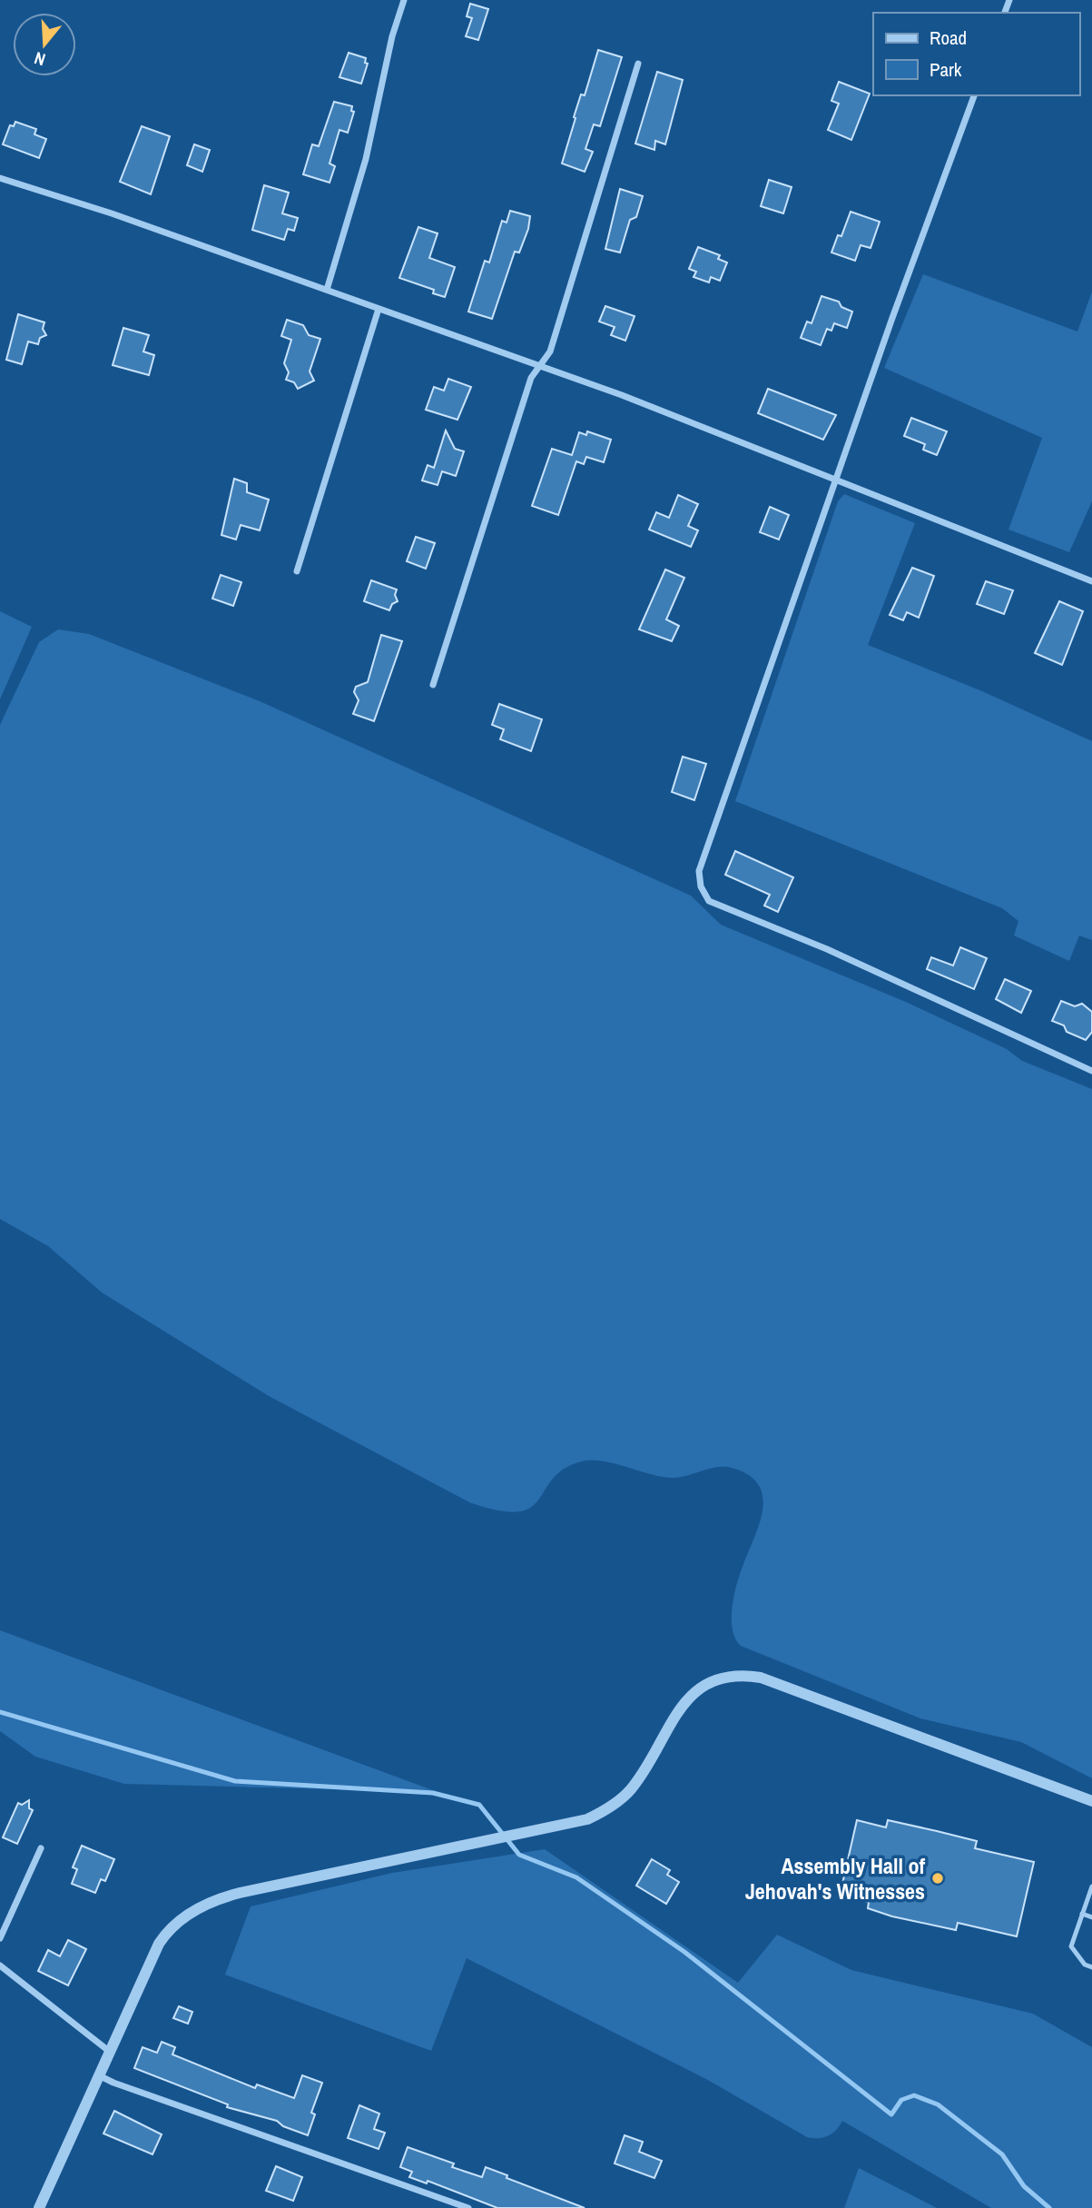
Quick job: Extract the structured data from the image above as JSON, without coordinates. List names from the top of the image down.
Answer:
{
  "places": ["Assembly Hall of Jehovah's Witnesses"],
  "legend": ["Road", "Park"],
  "north": "bottom"
}
